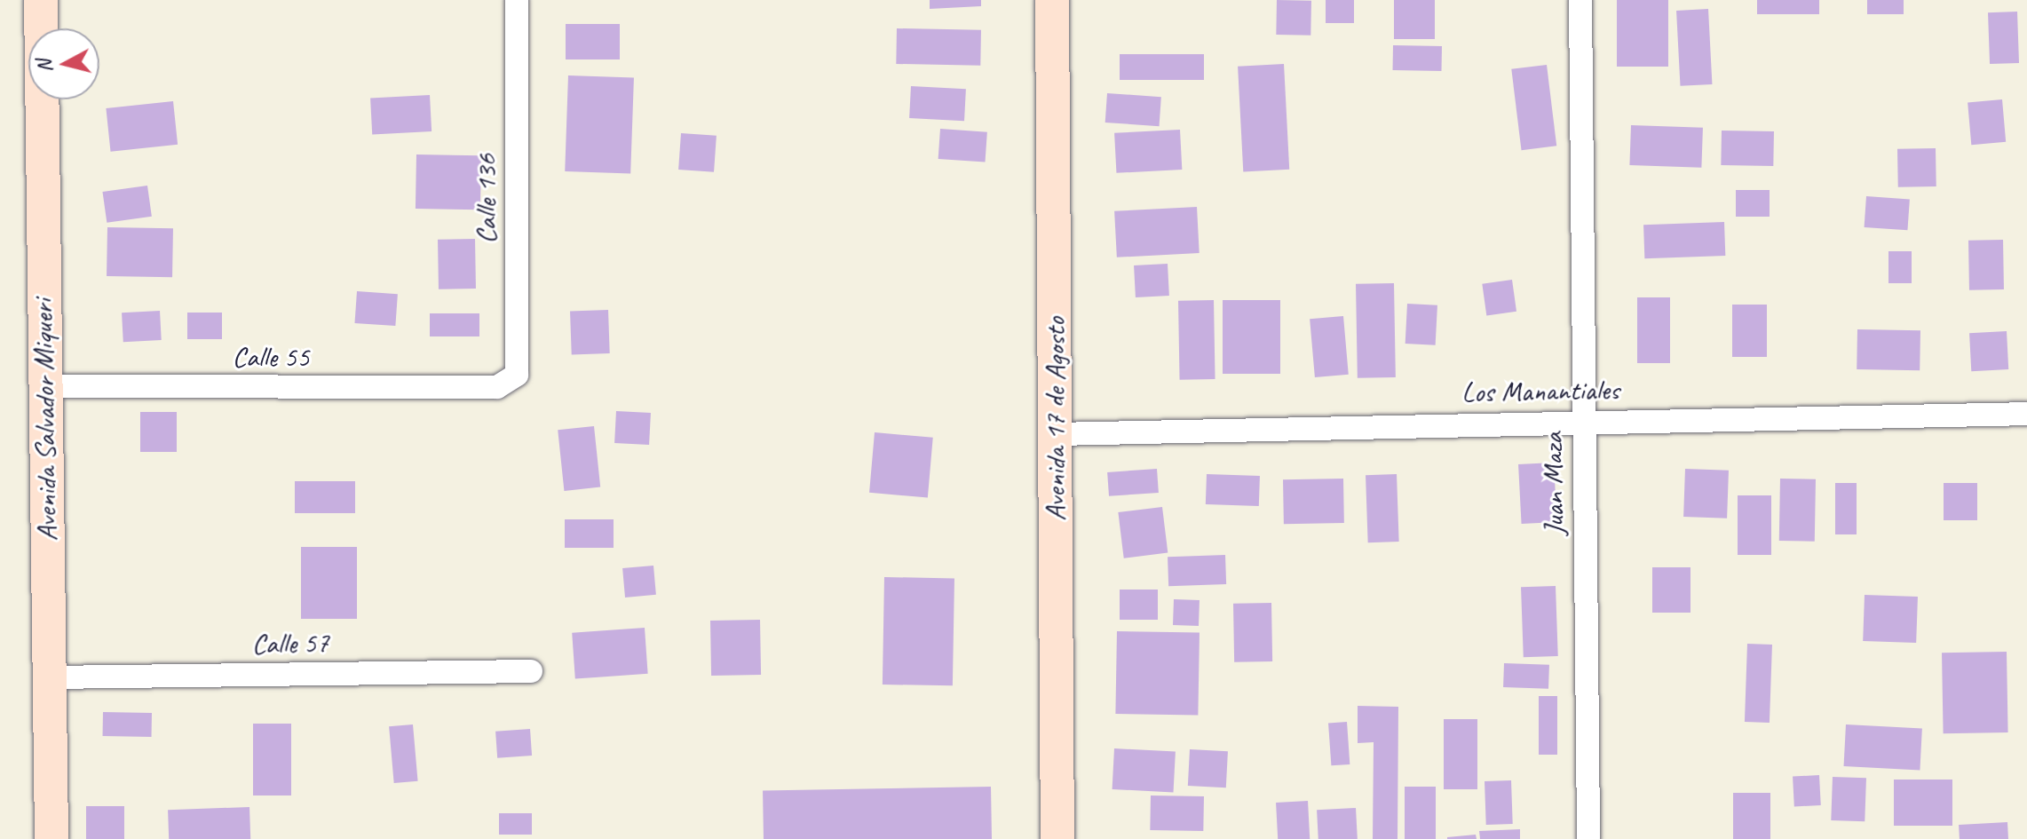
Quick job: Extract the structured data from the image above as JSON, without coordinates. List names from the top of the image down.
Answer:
{
  "streets": {
    "main road": ["Avenida 17 de Agosto", "Avenida Salvador Miqueri"],
    "street": [
      "Calle 136",
      "Calle 55",
      "Los Manantiales",
      "Juan Maza",
      "Calle 57"
    ]
  },
  "crossings": [
    ["Calle 136", "Calle 55"],
    ["Calle 55", "Avenida Salvador Miqueri"],
    ["Los Manantiales", "Avenida 17 de Agosto"],
    ["Los Manantiales", "Juan Maza"],
    ["Avenida Salvador Miqueri", "Calle 57"]
  ],
  "north": "left"
}
